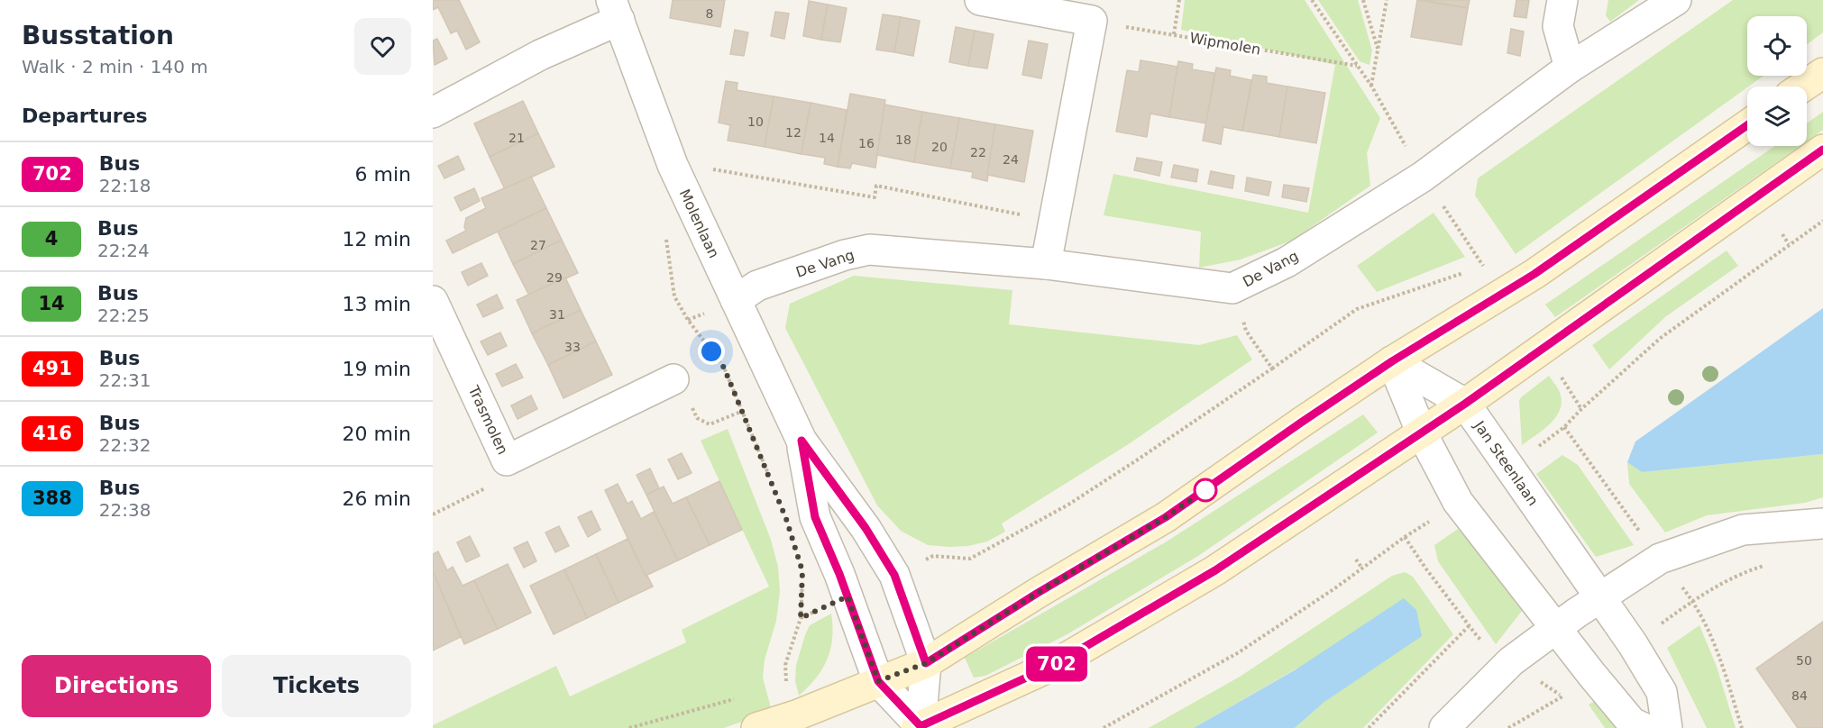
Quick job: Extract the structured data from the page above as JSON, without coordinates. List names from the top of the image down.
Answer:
{
  "streets": {
    "street": [
      "Molenlaan",
      "De Vang",
      "Trasmolen",
      "Jan Steenlaan"
    ],
    "path": ["Wipmolen"]
  },
  "crossings": [
    ["Molenlaan", "De Vang"]
  ],
  "lines": ["bus line 702"],
  "house_numbers": [
    "8",
    "10",
    "12",
    "21",
    "14",
    "18",
    "16",
    "20",
    "22",
    "24",
    "27",
    "29",
    "31",
    "33",
    "50",
    "84"
  ],
  "page": {
    "heading": [
      ["Busstation", "Walk · 2 min · 140 m"],
      "Departures"
    ],
    "on_map": "702",
    "list": [
      {
        "mark": "702",
        "name": "Bus",
        "note": "22:18",
        "value": "6 min"
      },
      {
        "mark": "4",
        "name": "Bus",
        "note": "22:24",
        "value": "12 min"
      },
      {
        "mark": "14",
        "name": "Bus",
        "note": "22:25",
        "value": "13 min"
      },
      {
        "mark": "491",
        "name": "Bus",
        "note": "22:31",
        "value": "19 min"
      },
      {
        "mark": "416",
        "name": "Bus",
        "note": "22:32",
        "value": "20 min"
      },
      {
        "mark": "388",
        "name": "Bus",
        "note": "22:38",
        "value": "26 min"
      }
    ],
    "buttons": ["Directions", "Tickets"]
  }
}
